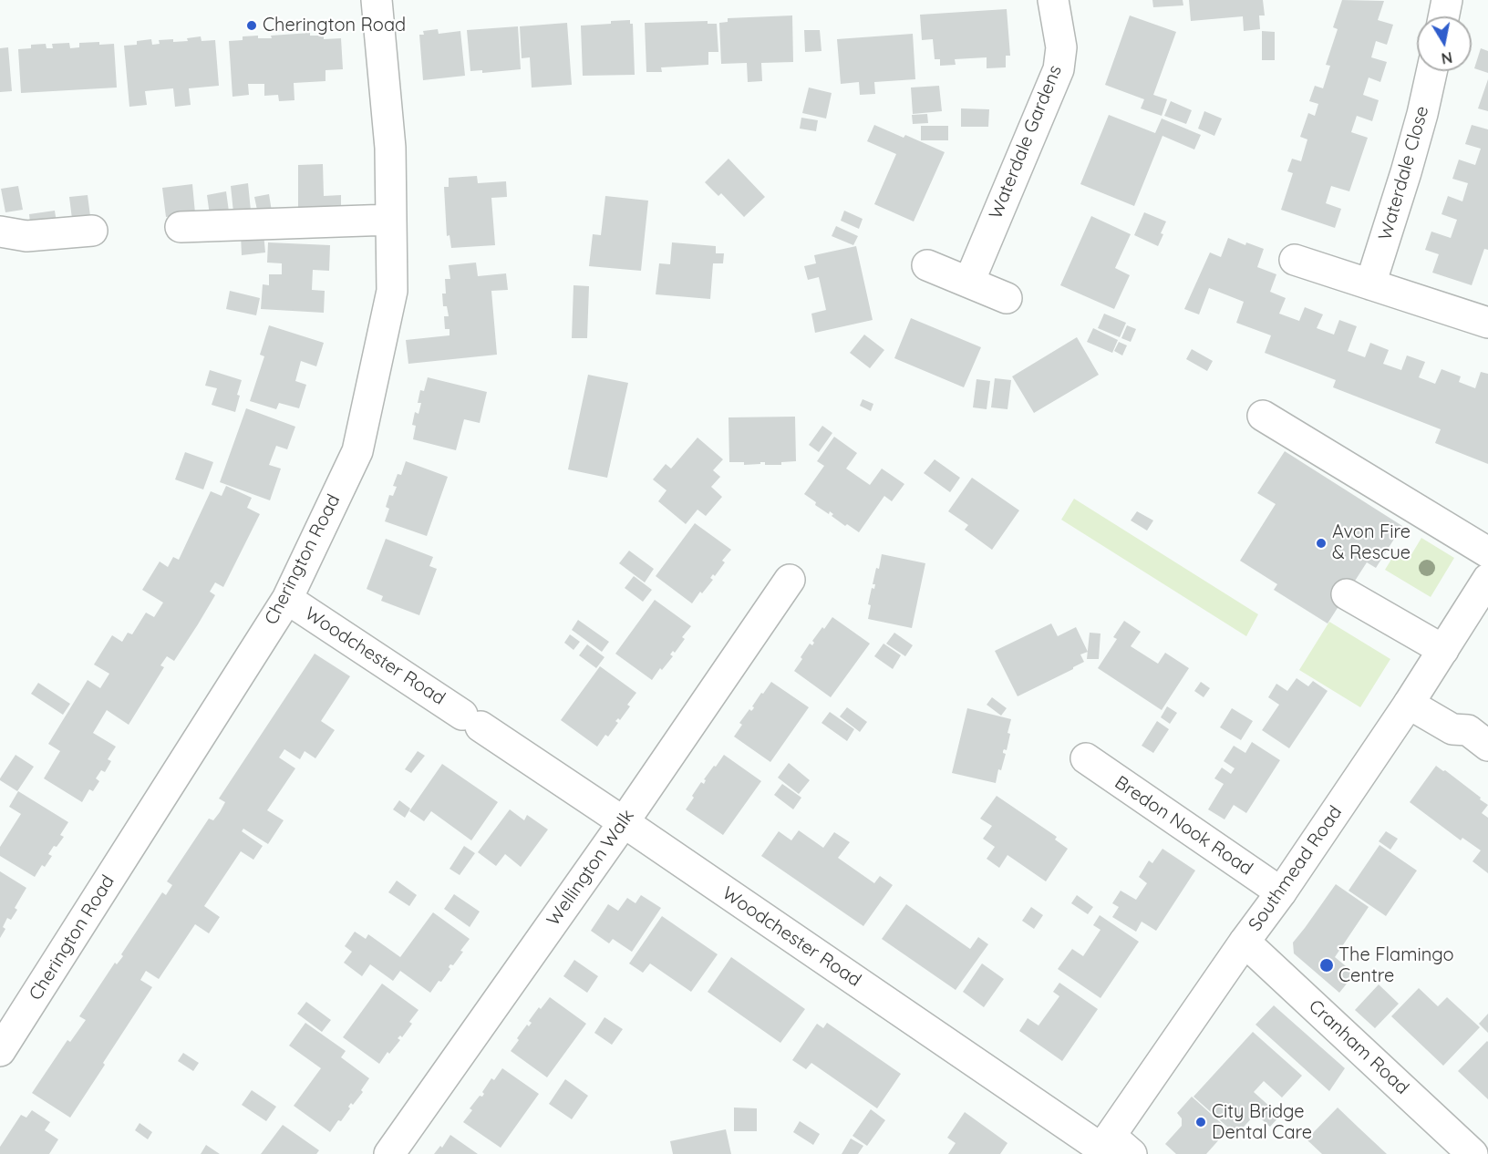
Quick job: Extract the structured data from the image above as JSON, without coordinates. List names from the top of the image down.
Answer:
{
  "streets": {
    "street": [
      "Waterdale Gardens",
      "Waterdale Close",
      "Cherington Road",
      "Woodchester Road",
      "Bredon Nook Road",
      "Wellington Walk",
      "Southmead Road",
      "Cranham Road"
    ]
  },
  "crossings": [
    ["Cherington Road", "Woodchester Road"],
    ["Woodchester Road", "Wellington Walk"],
    ["Woodchester Road", "Southmead Road"],
    ["Bredon Nook Road", "Southmead Road"],
    ["Southmead Road", "Cranham Road"]
  ],
  "places": [
    "Cherington Road",
    "Avon Fire & Rescue",
    "The Flamingo Centre",
    "City Bridge Dental Care"
  ],
  "north": "bottom"
}
